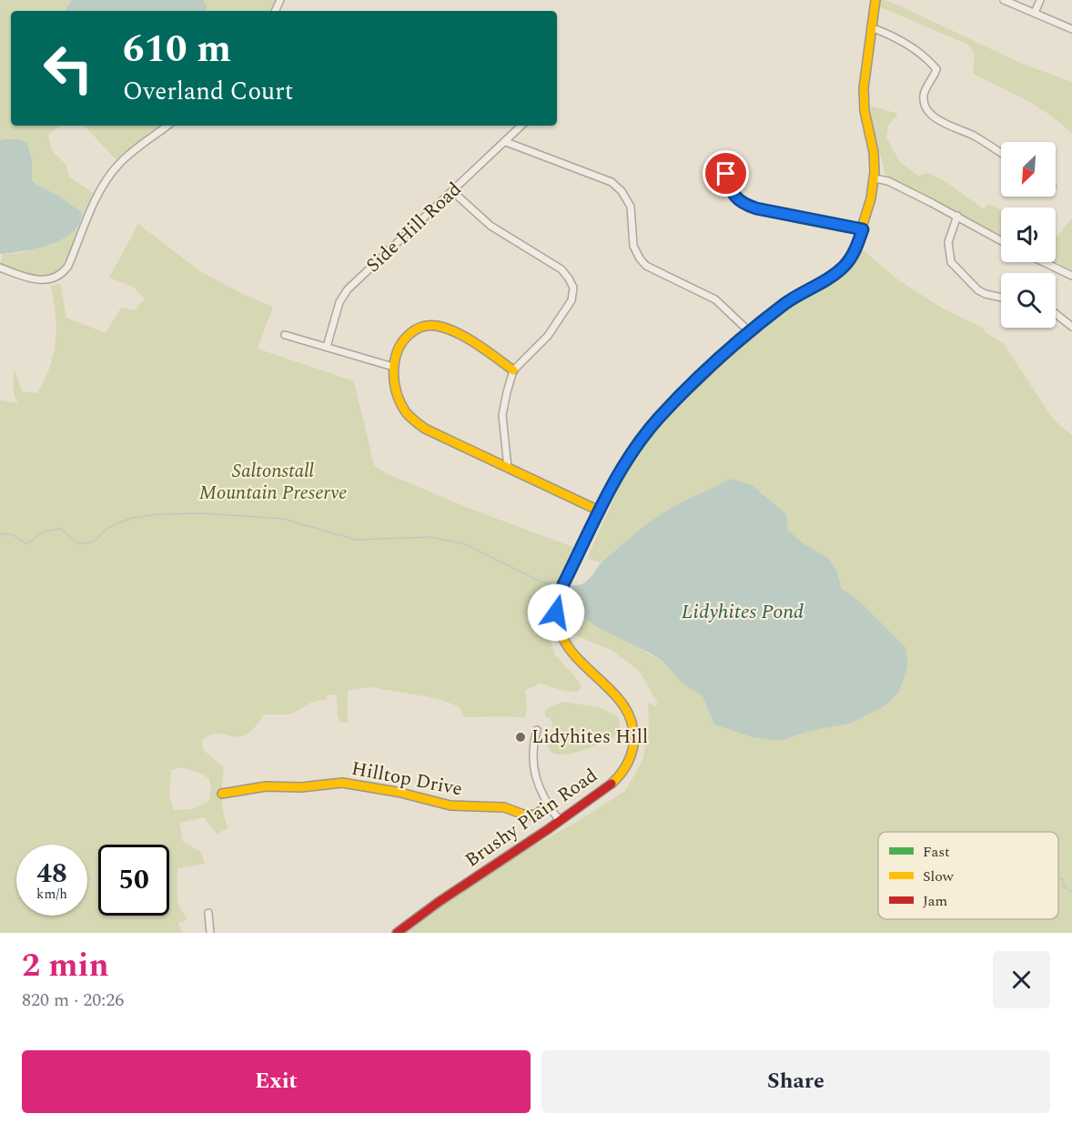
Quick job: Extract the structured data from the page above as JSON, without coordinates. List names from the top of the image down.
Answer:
{
  "streets": {
    "main road": ["Hilltop Drive", "Brushy Plain Road"],
    "street": ["Side Hill Road"]
  },
  "water": ["Lidyhites Pond"],
  "parks": ["Saltonstall Mountain Preserve"],
  "places": ["Lidyhites Hill"],
  "legend": ["Fast", "Slow", "Jam"],
  "north": "bottom left",
  "page": {
    "turn": ["610 m", "Overland Court"],
    "speed": "48 km/h",
    "limit": "50",
    "heading": ["2 min", "820 m · 20:26"],
    "buttons": ["Exit", "Share"]
  }
}
